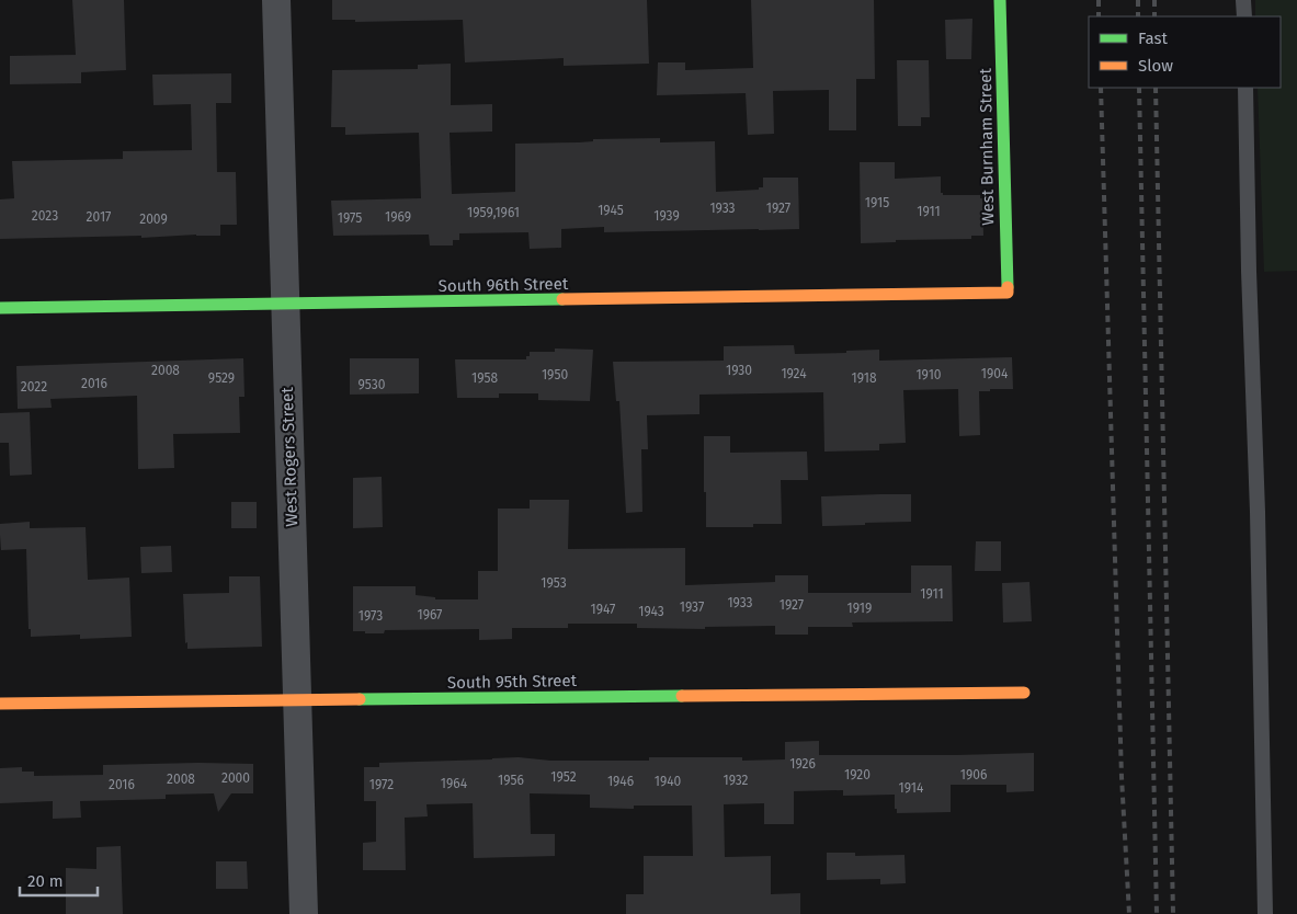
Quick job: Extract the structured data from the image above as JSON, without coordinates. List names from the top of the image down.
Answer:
{
  "streets": {
    "street": [
      "West Burnham Street",
      "South 96th Street",
      "West Rogers Street",
      "South 95th Street"
    ]
  },
  "crossings": [
    ["West Burnham Street", "South 96th Street"],
    ["South 96th Street", "West Rogers Street"],
    ["West Rogers Street", "South 95th Street"]
  ],
  "house_numbers": [
    "1915",
    "1933",
    "1927",
    "1945",
    "1911",
    "1959,1961",
    "2023",
    "1939",
    "2017",
    "1969",
    "1975",
    "2009",
    "2008",
    "1930",
    "1924",
    "1904",
    "1950",
    "1910",
    "9529",
    "1958",
    "1918",
    "2016",
    "9530",
    "2022",
    "1953",
    "1911",
    "1933",
    "1927",
    "1937",
    "1919",
    "1947",
    "1943",
    "1967",
    "1973",
    "1926",
    "1920",
    "1906",
    "1952",
    "2000",
    "2008",
    "1956",
    "1932",
    "1946",
    "1940",
    "1964",
    "2016",
    "1972",
    "1914"
  ],
  "legend": ["Fast", "Slow"],
  "scale_bar": "20 m"
}
